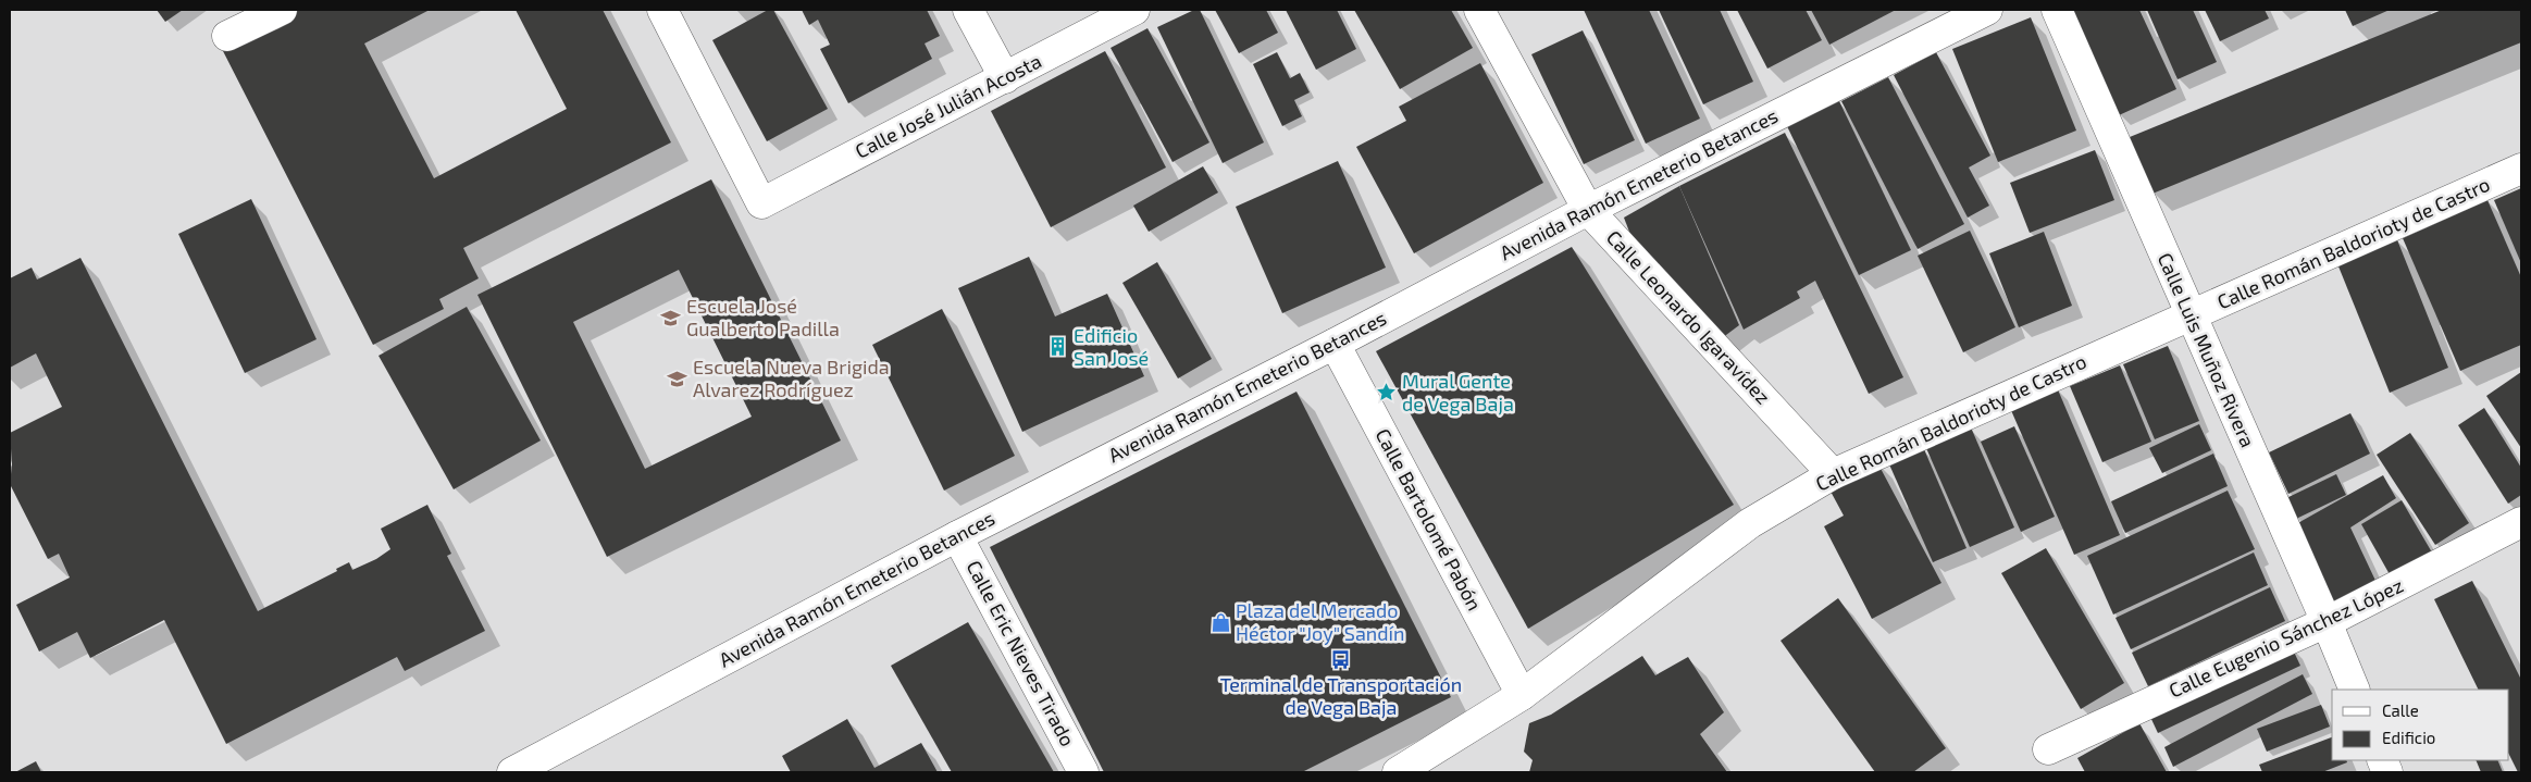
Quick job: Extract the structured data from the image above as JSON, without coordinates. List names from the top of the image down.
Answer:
{
  "streets": {
    "street": [
      "Calle José Julián Acosta",
      "Avenida Ramón Emeterio Betances",
      "Calle Román Baldorioty de Castro",
      "Calle Leonardo Igaravídez",
      "Calle Luis Muñoz Rivera",
      "Calle Bartolomé Pabón",
      "Calle Eugenio Sánchez López",
      "Calle Eric Nieves Tirado"
    ]
  },
  "crossings": [
    ["Avenida Ramón Emeterio Betances", "Calle Leonardo Igaravídez"],
    ["Avenida Ramón Emeterio Betances", "Calle Bartolomé Pabón"],
    ["Avenida Ramón Emeterio Betances", "Calle Eric Nieves Tirado"],
    ["Calle Román Baldorioty de Castro", "Calle Leonardo Igaravídez"],
    ["Calle Román Baldorioty de Castro", "Calle Luis Muñoz Rivera"],
    ["Calle Román Baldorioty de Castro", "Calle Bartolomé Pabón"],
    ["Calle Luis Muñoz Rivera", "Calle Eugenio Sánchez López"]
  ],
  "places": {
    "school or university": ["Escuela José Gualberto Padilla", "Escuela Nueva Brigida Alvarez Rodríguez"],
    "building": ["Edificio San José"],
    "place": ["Mural Gente de Vega Baja"],
    "shop": ["Plaza del Mercado Héctor \"Joy\" Sandín"],
    "bus stop": ["Terminal de Transportación de Vega Baja"]
  },
  "legend": ["Calle", "Edificio"]
}
